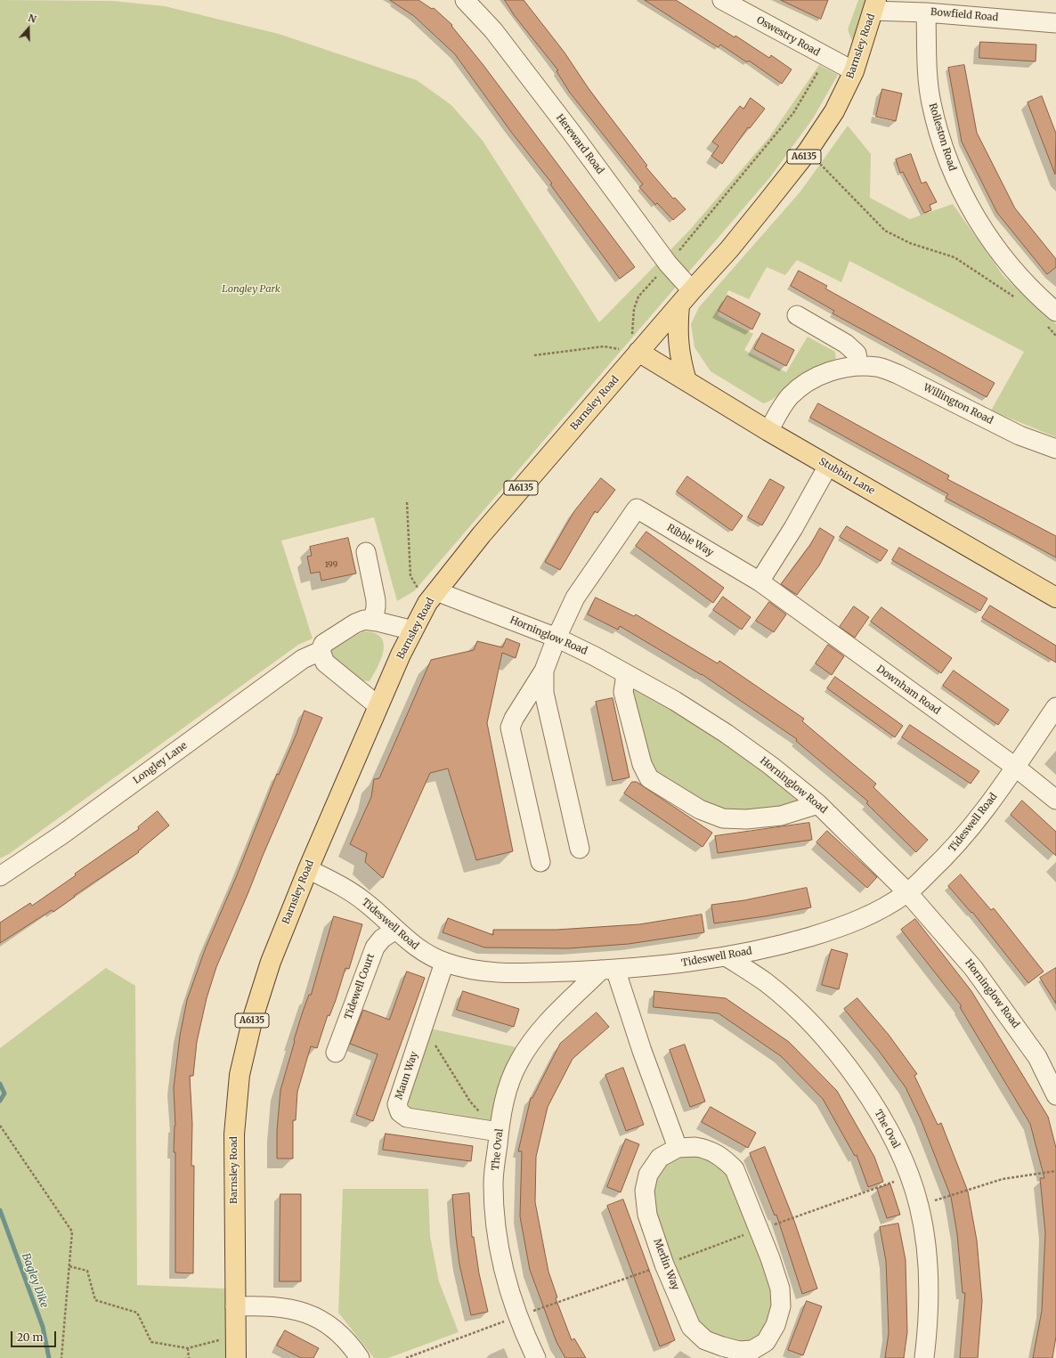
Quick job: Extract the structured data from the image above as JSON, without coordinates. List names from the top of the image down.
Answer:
{
  "streets": {
    "main road": ["Barnsley Road", "A6135", "Stubbin Lane"],
    "street": [
      "Bowfield Road",
      "Oswestry Road",
      "Rolleston Road",
      "Hereward Road",
      "Willington Road",
      "Ribble Way",
      "Horninglow Road",
      "Downham Road",
      "Longley Lane",
      "Tideswell Road",
      "Tidewell Court",
      "Maun Way",
      "The Oval",
      "Merlin Way"
    ]
  },
  "crossings": [
    ["Bowfield Road", "Barnsley Road"],
    ["Bowfield Road", "Rolleston Road"],
    ["Oswestry Road", "Barnsley Road"],
    ["Barnsley Road", "Hereward Road"],
    ["Barnsley Road", "Stubbin Lane"],
    ["Barnsley Road", "Horninglow Road"],
    ["Barnsley Road", "Longley Lane"],
    ["Barnsley Road", "Tideswell Road"],
    ["Willington Road", "Stubbin Lane"],
    ["Ribble Way", "Horninglow Road"],
    ["Ribble Way", "Downham Road"],
    ["Horninglow Road", "Tideswell Road"],
    ["Downham Road", "Tideswell Road"],
    ["Tideswell Road", "Tidewell Court"],
    ["Tideswell Road", "Maun Way"],
    ["Tideswell Road", "The Oval"],
    ["Maun Way", "The Oval"]
  ],
  "water": ["Bagley Dike"],
  "parks": ["Longley Park"],
  "house_numbers": ["199"],
  "scale_bar": "20 m",
  "north": "top"
}
